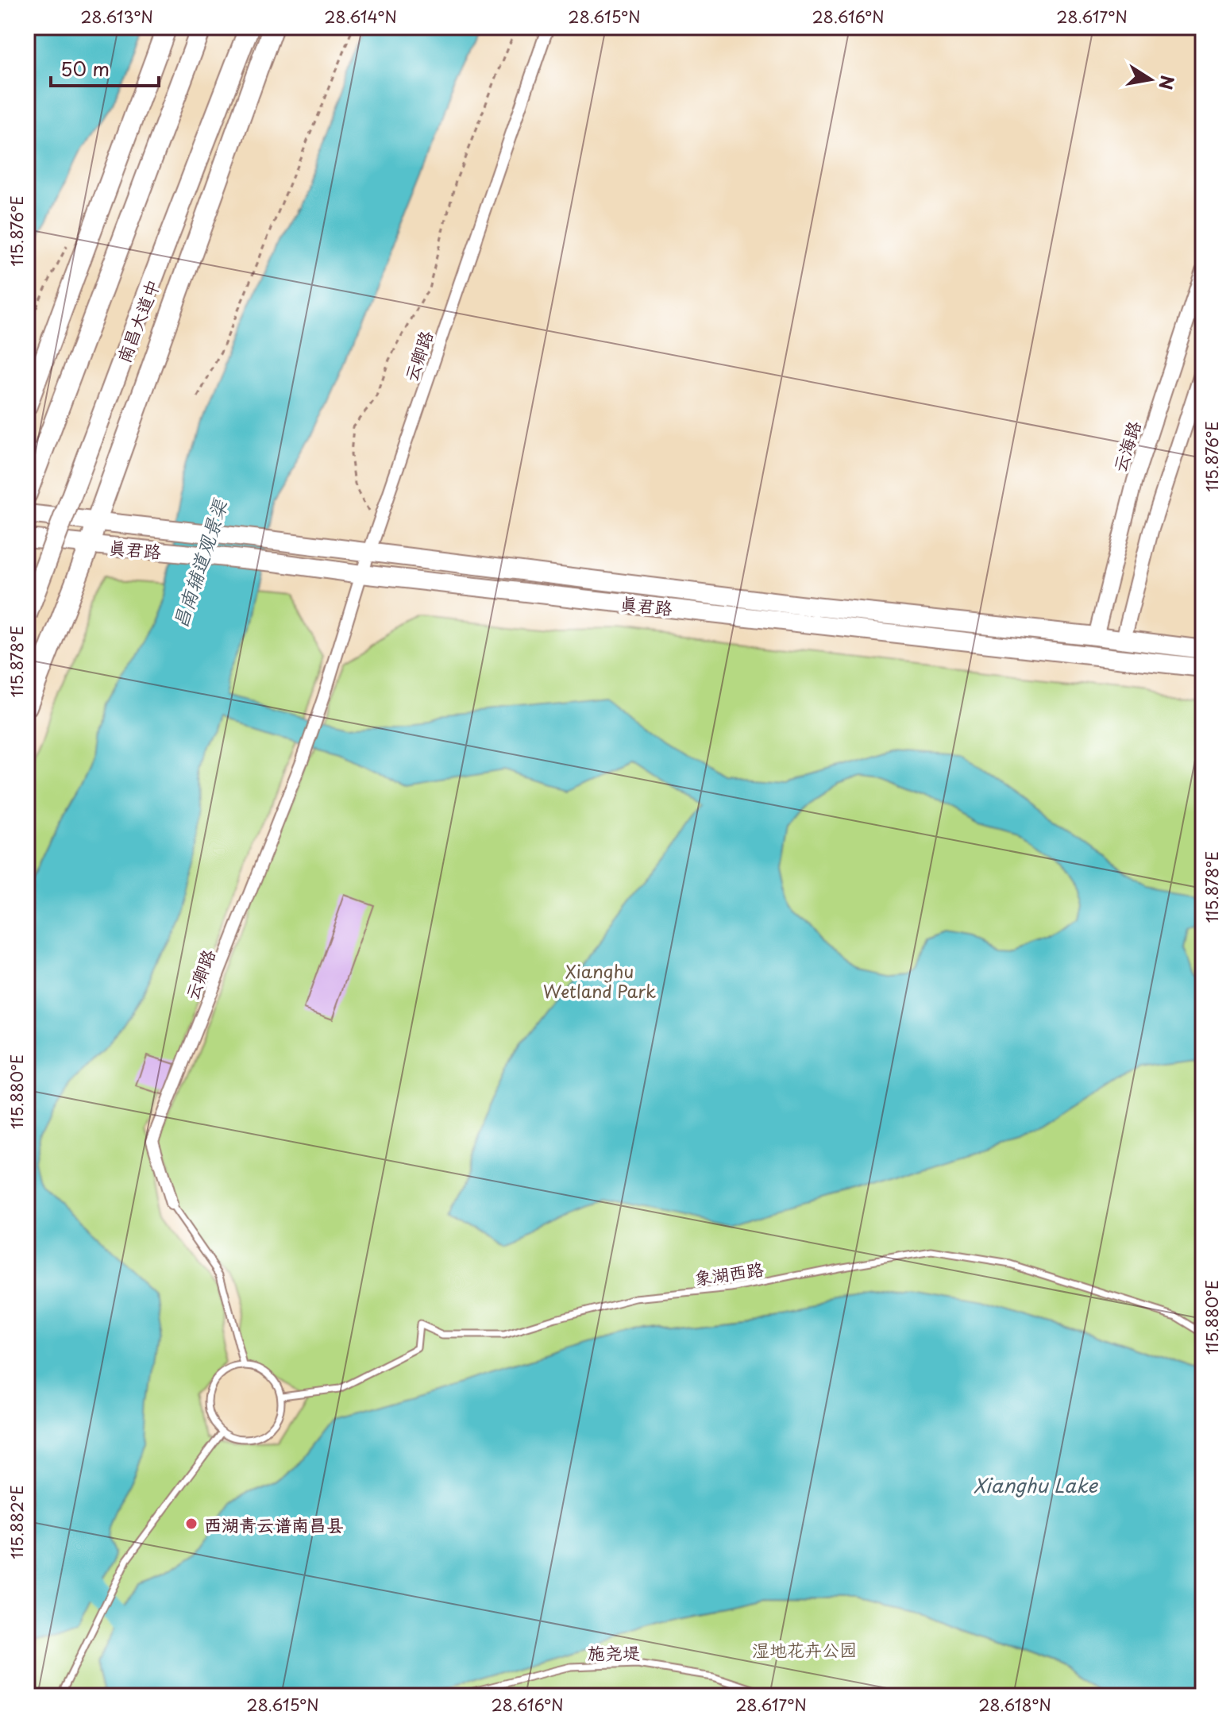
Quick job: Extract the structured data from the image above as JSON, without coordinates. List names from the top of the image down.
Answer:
{
  "streets": {
    "highway": ["南昌大道中"],
    "main road": ["真君路"],
    "street": ["云卿路", "云海路"],
    "lane": ["象湖西路", "施尧堤"]
  },
  "crossings": [
    ["云卿路", "真君路"],
    ["云海路", "真君路"]
  ],
  "water": ["昌南辅道观景渠", "Xianghu Lake"],
  "parks": ["Xianghu Wetland Park", "湿地花卉公园"],
  "places": ["西湖青云谱南昌县"],
  "scale_bar": "50 m",
  "north": "right",
  "coordinates": [
    "28.613°N",
    "28.614°N",
    "28.615°N",
    "28.616°N",
    "28.617°N",
    "115.876°E",
    "115.878°E",
    "115.880°E",
    "115.882°E",
    "28.618°N"
  ]
}
